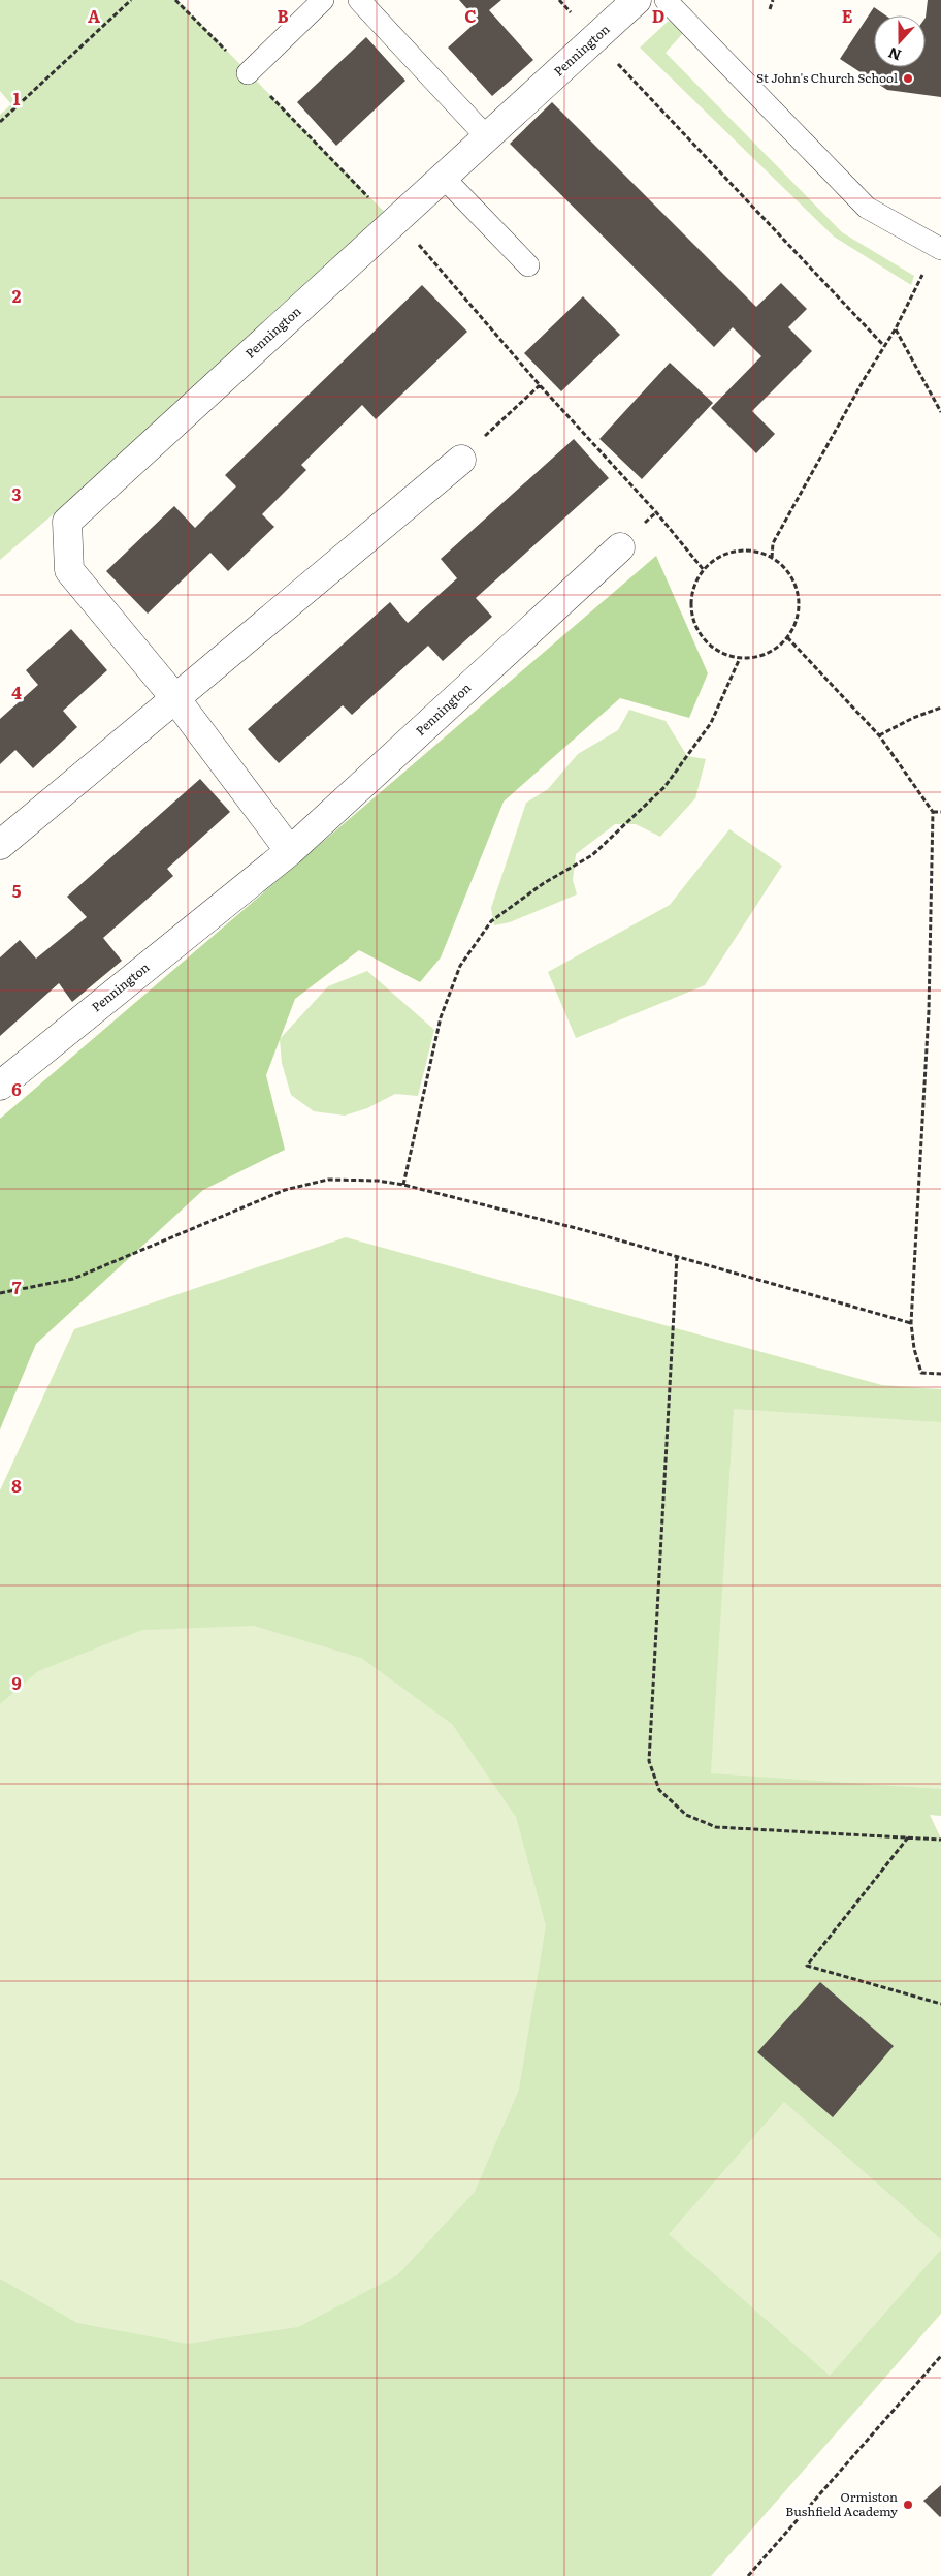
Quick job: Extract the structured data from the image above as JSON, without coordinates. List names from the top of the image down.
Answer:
{
  "streets": {
    "street": ["Pennington"]
  },
  "places": ["St John's Church School", "Ormiston Bushfield Academy"],
  "north": "bottom",
  "grid": {
    "columns": [
      "A",
      "B",
      "C",
      "D",
      "E"
    ],
    "rows": [
      "1",
      "2",
      "3",
      "4",
      "5",
      "6",
      "7",
      "8",
      "9"
    ]
  }
}
